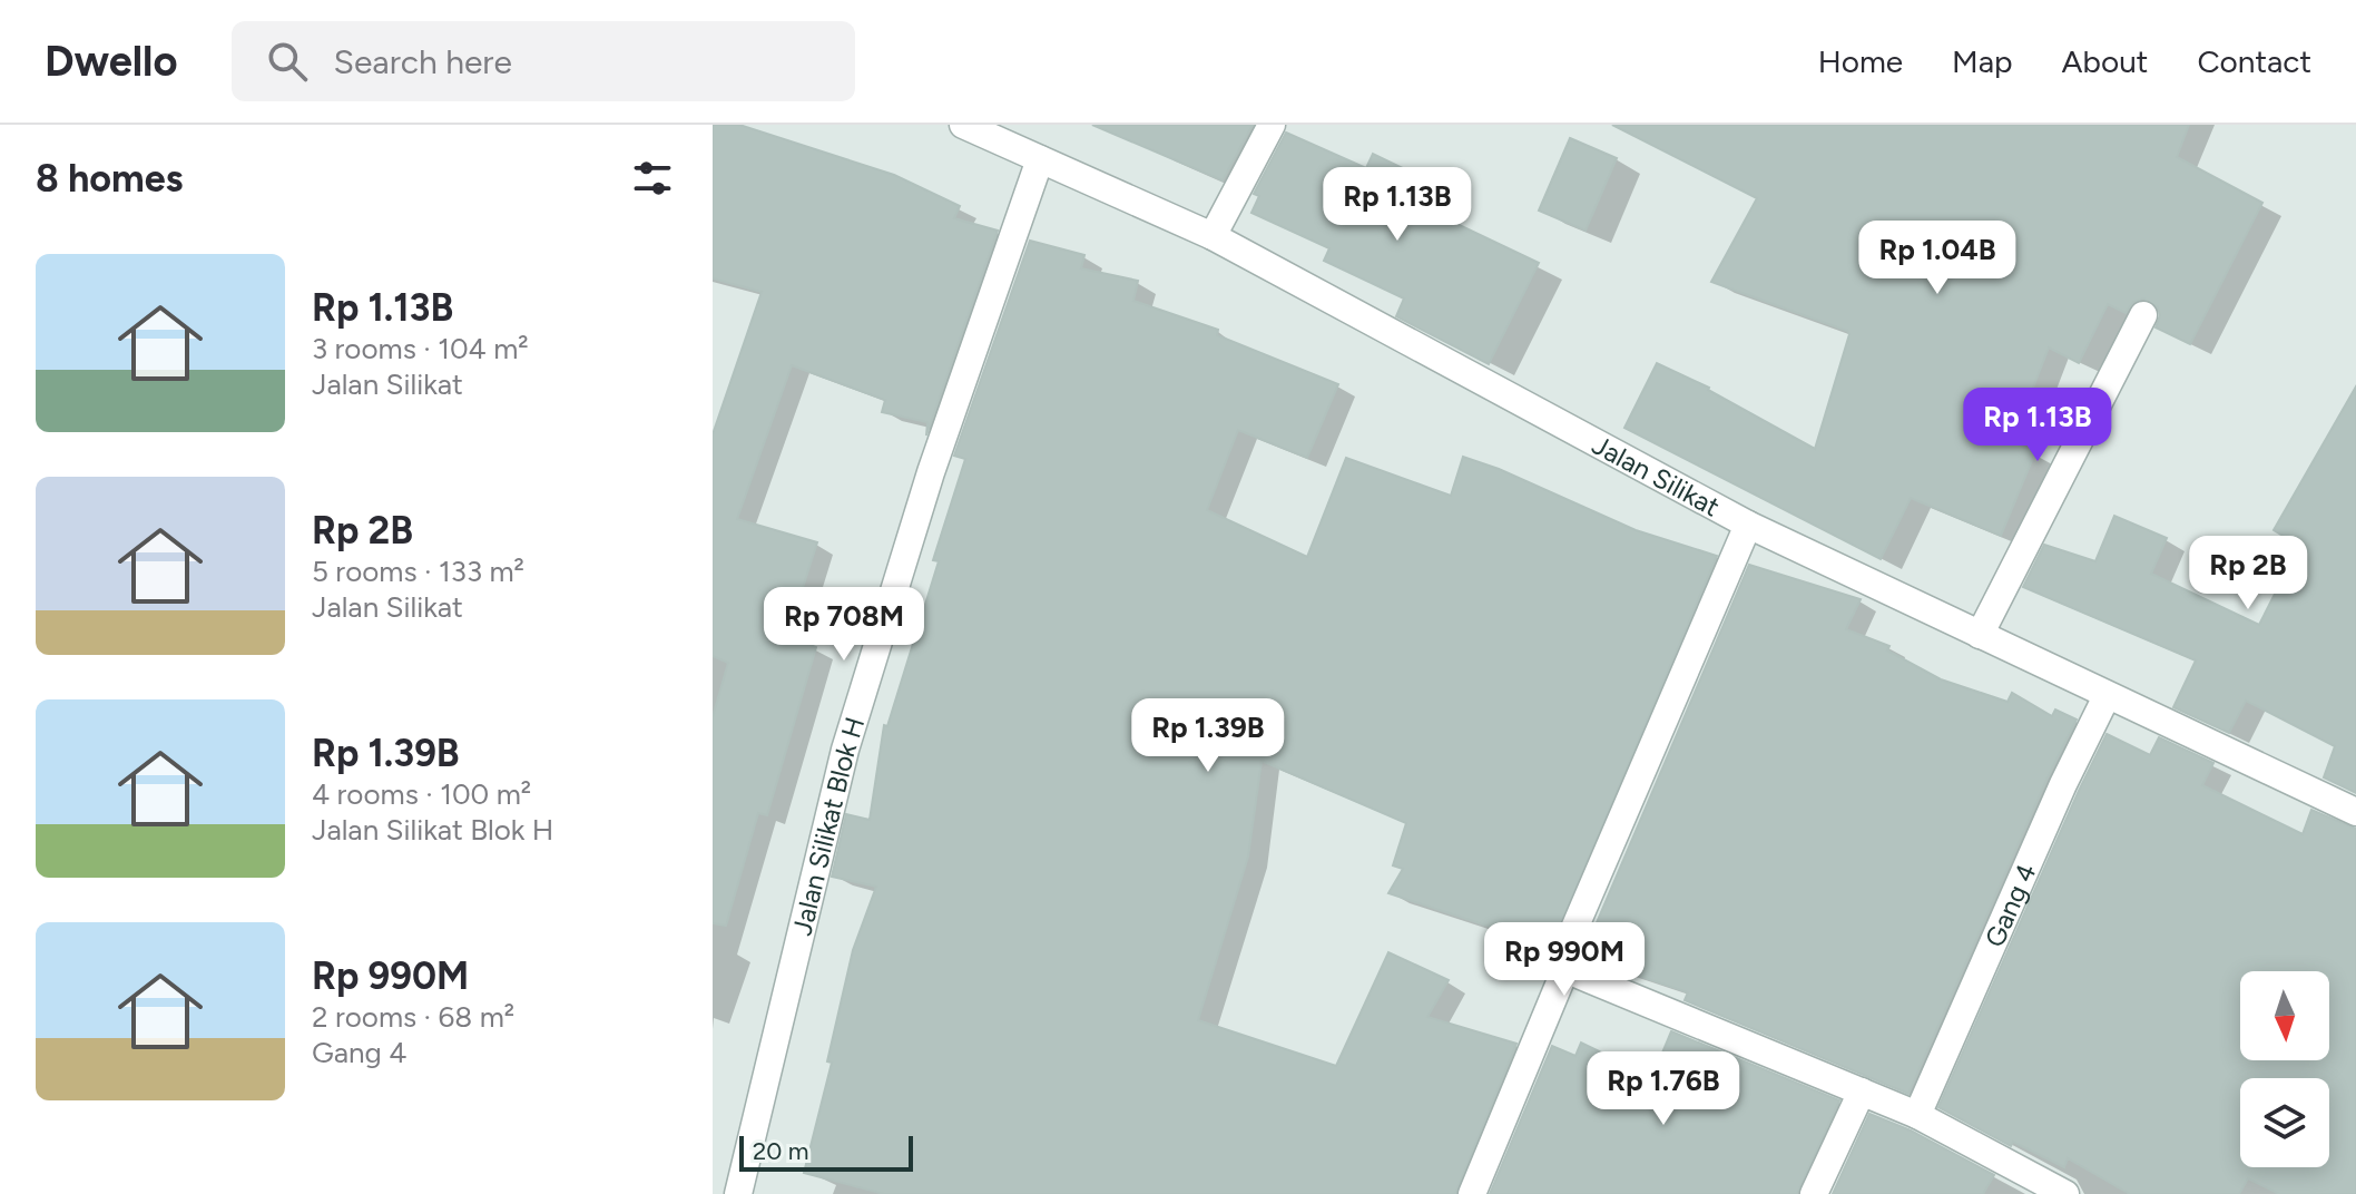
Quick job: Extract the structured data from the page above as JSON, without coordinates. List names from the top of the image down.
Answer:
{
  "streets": {
    "street": ["Jalan Silikat", "Jalan Silikat Blok H", "Gang 4"]
  },
  "crossings": [
    ["Jalan Silikat", "Jalan Silikat Blok H"],
    ["Jalan Silikat", "Gang 4"]
  ],
  "scale_bar": "20 m",
  "north": "bottom",
  "page": {
    "header": "Dwello",
    "search": "Search here",
    "nav": [
      "Home",
      "Map",
      "About",
      "Contact"
    ],
    "heading": "8 homes",
    "price": [
      "Rp 1.13B",
      "Rp 1.04B",
      "Rp 1.13B",
      "Rp 2B",
      "Rp 708M",
      "Rp 1.39B",
      "Rp 990M",
      "Rp 1.76B"
    ],
    "list": [
      {
        "name": "Rp 1.13B",
        "note": "3 rooms · 104 m² · Jalan Silikat"
      },
      {
        "name": "Rp 2B",
        "note": "5 rooms · 133 m² · Jalan Silikat"
      },
      {
        "name": "Rp 1.39B",
        "note": "4 rooms · 100 m² · Jalan Silikat Blok H"
      },
      {
        "name": "Rp 990M",
        "note": "2 rooms · 68 m² · Gang 4"
      }
    ],
    "scale": "20 m"
  }
}
